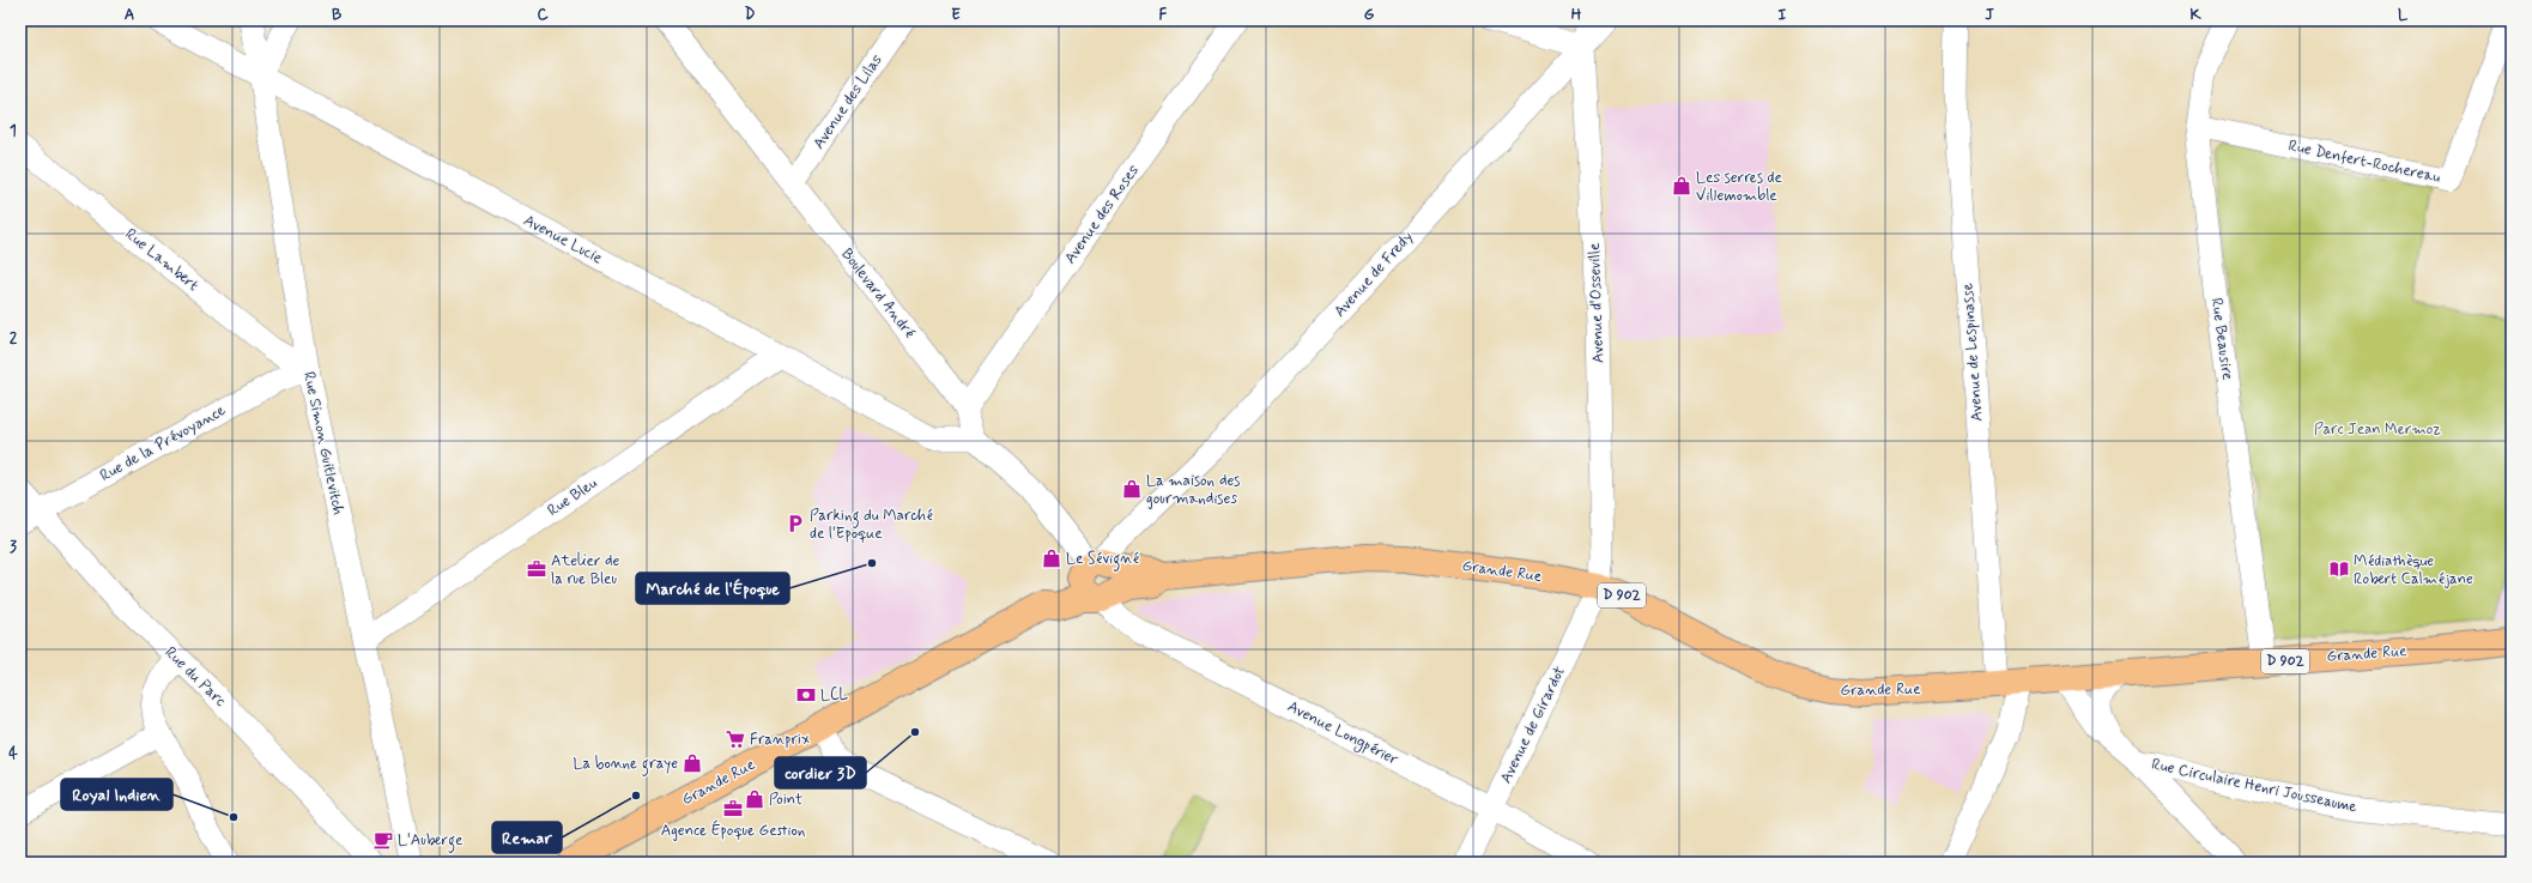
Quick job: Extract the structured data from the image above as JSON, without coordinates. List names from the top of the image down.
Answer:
{
  "streets": {
    "main road": ["Grande Rue", "D 902"],
    "street": [
      "Avenue des Lilas",
      "Rue Denfert-Rochereau",
      "Avenue des Roses",
      "Avenue Lucie",
      "Rue Lambert",
      "Avenue de Fredy",
      "Boulevard André",
      "Avenue d'Osseville",
      "Rue Beausire",
      "Avenue de Lespinasse",
      "Rue de la Prévoyance",
      "Rue Simon Guitlevitch",
      "Rue Bleu",
      "Rue du Parc",
      "Avenue de Girardot",
      "Avenue Longpérier",
      "Rue Circulaire Henri Jousseaume"
    ]
  },
  "crossings": [
    ["Avenue des Lilas", "Boulevard André"],
    ["Rue Denfert-Rochereau", "Rue Beausire"],
    ["Avenue des Roses", "Boulevard André"],
    ["Avenue Lucie", "Boulevard André"],
    ["Avenue Lucie", "Rue Simon Guitlevitch"],
    ["Avenue Lucie", "Rue Bleu"],
    ["Rue Lambert", "Rue de la Prévoyance"],
    ["Rue Lambert", "Rue Simon Guitlevitch"],
    ["Avenue de Fredy", "Boulevard André"],
    ["Avenue de Fredy", "Avenue d'Osseville"],
    ["Avenue de Fredy", "Grande Rue"],
    ["Avenue de Fredy", "Avenue Longpérier"],
    ["Boulevard André", "Grande Rue"],
    ["Boulevard André", "Avenue Longpérier"],
    ["Avenue d'Osseville", "Grande Rue"],
    ["Avenue d'Osseville", "Avenue de Girardot"],
    ["Rue Beausire", "Grande Rue"],
    ["Avenue de Lespinasse", "Grande Rue"],
    ["Rue de la Prévoyance", "Rue Simon Guitlevitch"],
    ["Rue de la Prévoyance", "Rue du Parc"],
    ["Rue Simon Guitlevitch", "Rue Bleu"],
    ["Grande Rue", "Avenue de Girardot"],
    ["Grande Rue", "Avenue Longpérier"],
    ["Avenue de Girardot", "Avenue Longpérier"]
  ],
  "parks": ["Parc Jean Mermoz"],
  "places": {
    "shop": [
      "Les serres de Villemomble",
      "La maison des gourmandises",
      "Le Sévigné",
      "La bonne graye",
      "Point"
    ],
    "parking": ["Parking du Marché de l'Epoque"],
    "other": [
      "Marché de l'Époque",
      "cordier 3D",
      "Remar",
      "Royal Indien"
    ],
    "office": ["Atelier de la rue Bleu", "Agence Époque Gestion"],
    "library": ["Médiathèque Robert Calméjane"],
    "bank": ["LCL"],
    "supermarket": ["Franprix"],
    "cafe": ["L'Auberge"]
  },
  "grid": {
    "columns": [
      "A",
      "B",
      "C",
      "D",
      "E",
      "F",
      "G",
      "H",
      "I",
      "J",
      "K",
      "L"
    ],
    "rows": [
      "1",
      "2",
      "3",
      "4"
    ]
  }
}
